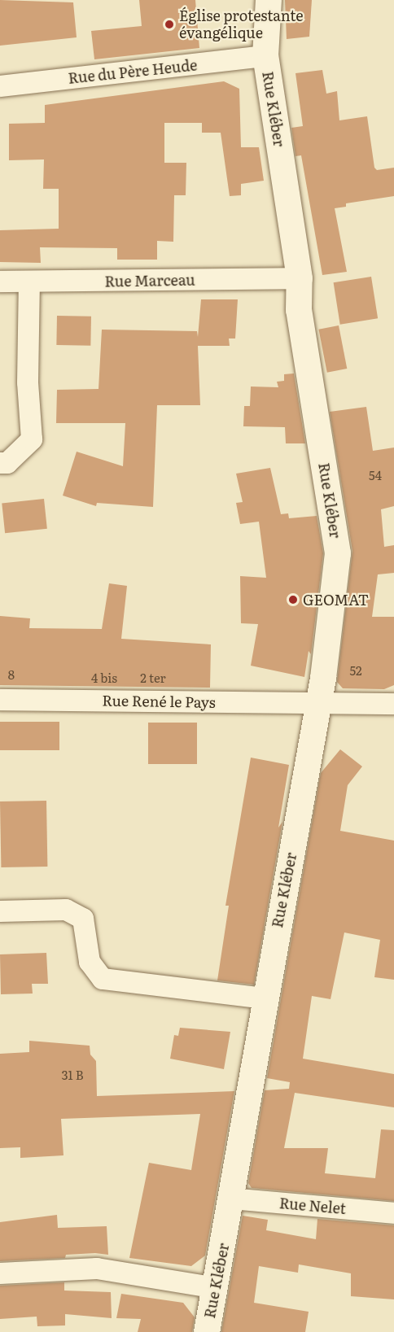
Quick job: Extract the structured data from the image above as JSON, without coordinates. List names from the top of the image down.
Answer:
{
  "streets": {
    "street": [
      "Rue du Père Heude",
      "Rue Kléber",
      "Rue Marceau",
      "Rue René le Pays",
      "Rue Nelet"
    ]
  },
  "crossings": [
    ["Rue du Père Heude", "Rue Kléber"],
    ["Rue Kléber", "Rue Marceau"],
    ["Rue Kléber", "Rue René le Pays"],
    ["Rue Kléber", "Rue Nelet"]
  ],
  "places": ["Église protestante évangélique", "GEOMAT"],
  "house_numbers": [
    "54",
    "52",
    "8",
    "4 bis",
    "2 ter",
    "31 B"
  ]
}
